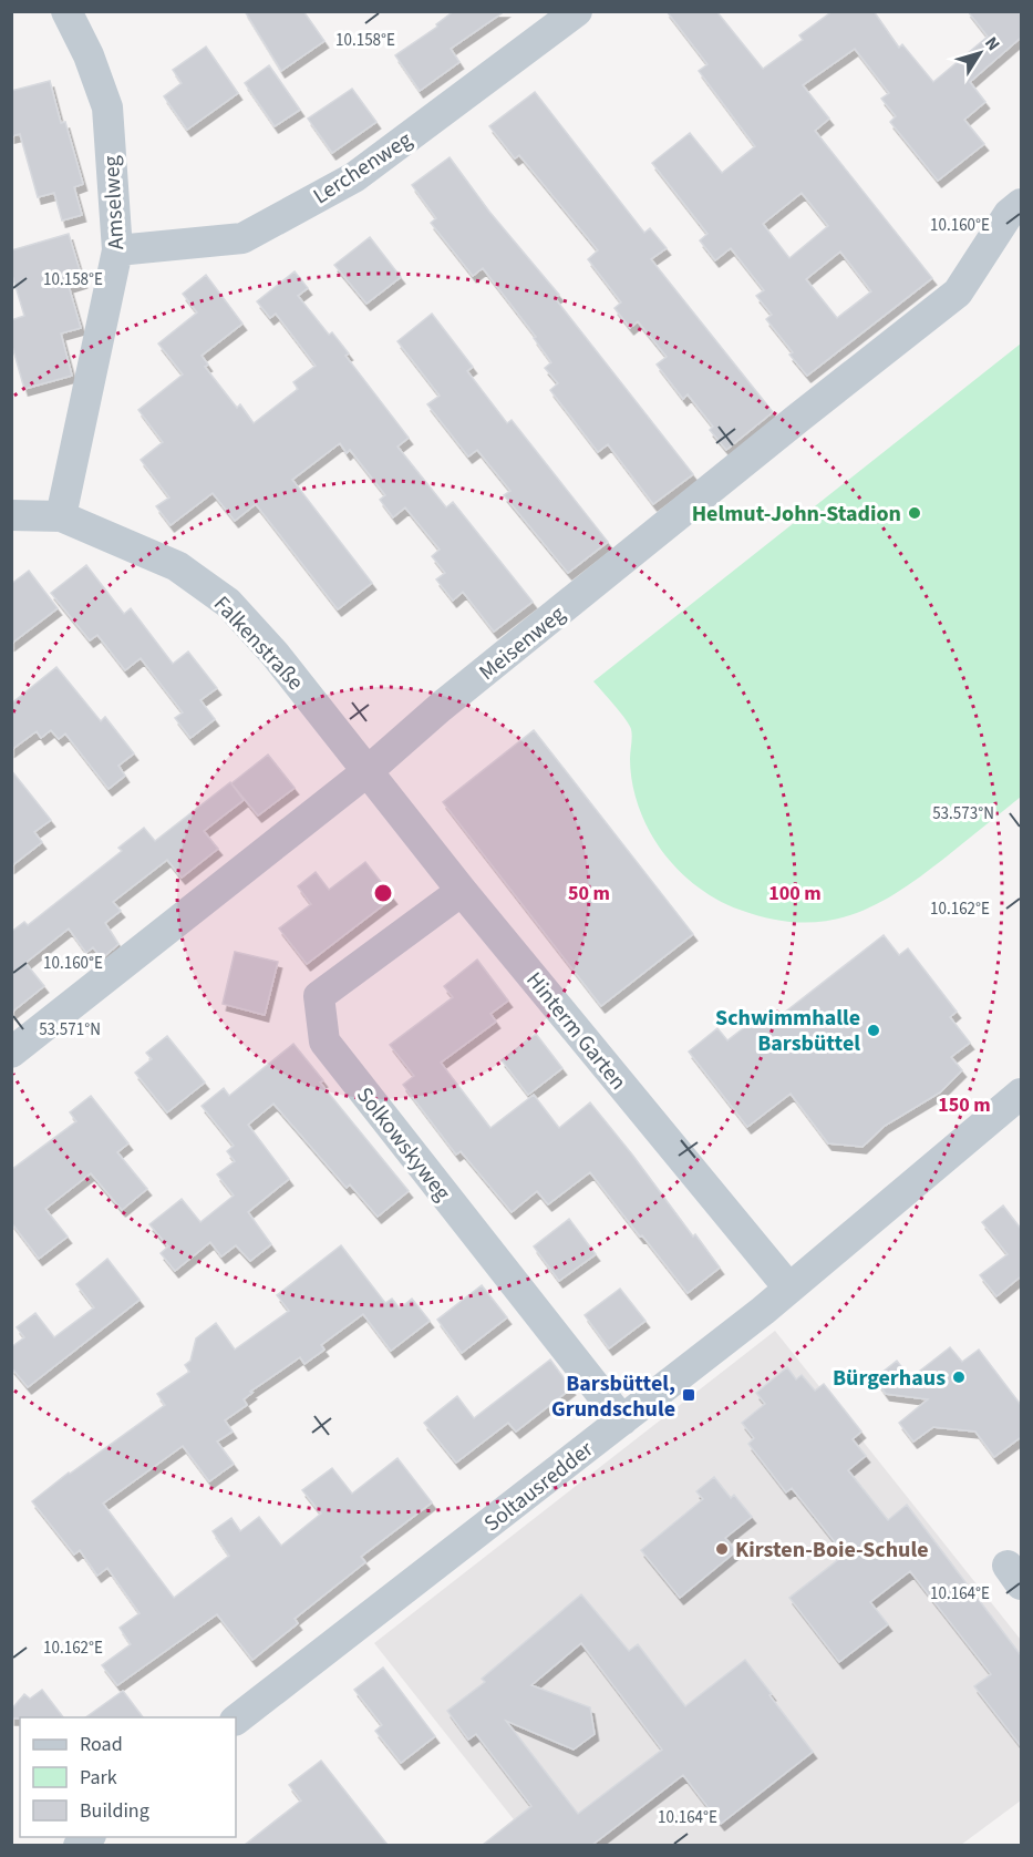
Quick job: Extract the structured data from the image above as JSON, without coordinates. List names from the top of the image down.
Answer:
{
  "streets": {
    "street": [
      "Lerchenweg",
      "Amselweg",
      "Falkenstraße",
      "Meisenweg",
      "Hinterm Garten",
      "Solkowskyweg",
      "Soltausredder"
    ]
  },
  "crossings": [
    ["Lerchenweg", "Amselweg"],
    ["Amselweg", "Falkenstraße"],
    ["Falkenstraße", "Meisenweg"],
    ["Falkenstraße", "Hinterm Garten"],
    ["Meisenweg", "Hinterm Garten"],
    ["Hinterm Garten", "Solkowskyweg"],
    ["Hinterm Garten", "Soltausredder"],
    ["Solkowskyweg", "Soltausredder"]
  ],
  "places": {
    "other": [
      "Helmut-John-Stadion",
      "Schwimmhalle Barsbüttel",
      "Bürgerhaus",
      "Kirsten-Boie-Schule"
    ],
    "transit": ["Barsbüttel, Grundschule"]
  },
  "legend": ["Road", "Park", "Building"],
  "north": "top right",
  "coordinates": [
    "10.158°E",
    "10.160°E",
    "53.573°N",
    "10.162°E",
    "53.571°N",
    "10.164°E"
  ],
  "rings": ["50 m", "100 m", "150 m"]
}
